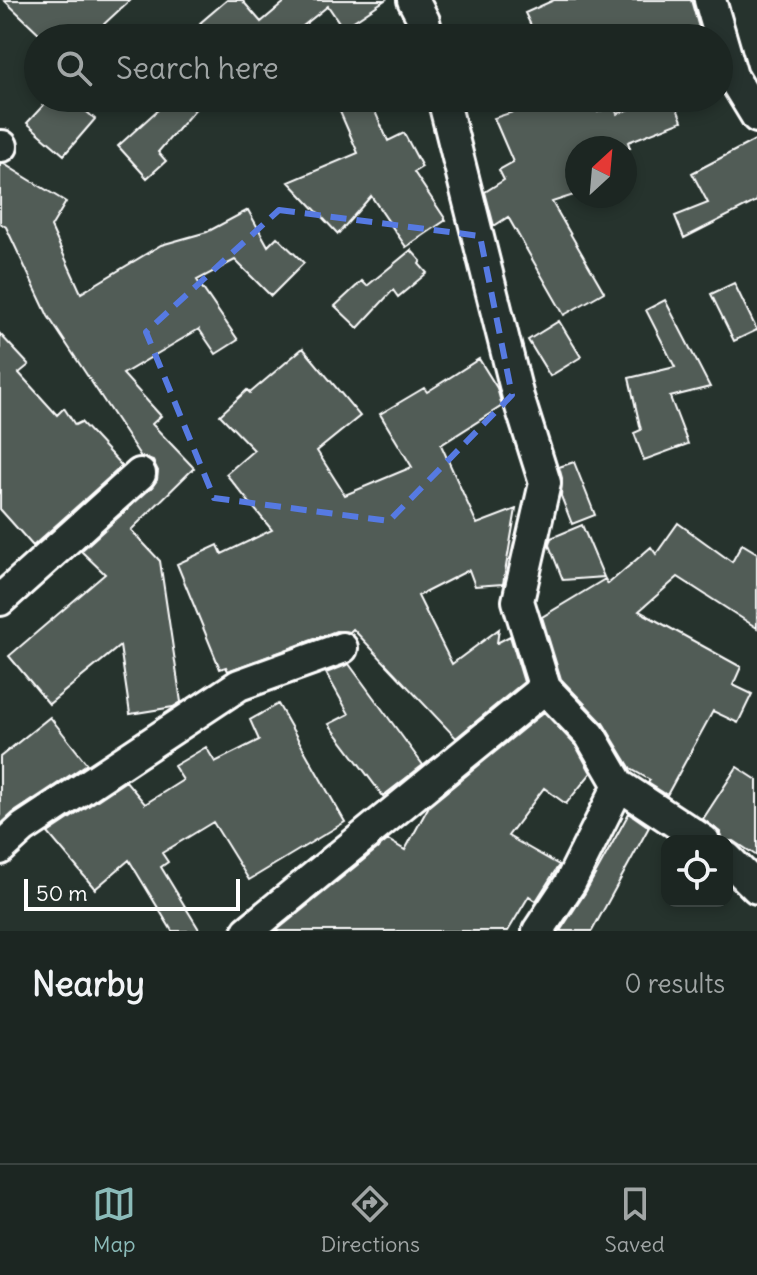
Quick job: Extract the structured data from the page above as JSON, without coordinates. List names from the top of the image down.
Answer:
{
  "scale_bar": "50 m",
  "north": "top right",
  "page": {
    "search": "Search here",
    "scale": "50 m",
    "heading": ["Nearby", "0 results"],
    "nav": ["Map", "Directions", "Saved"]
  }
}
